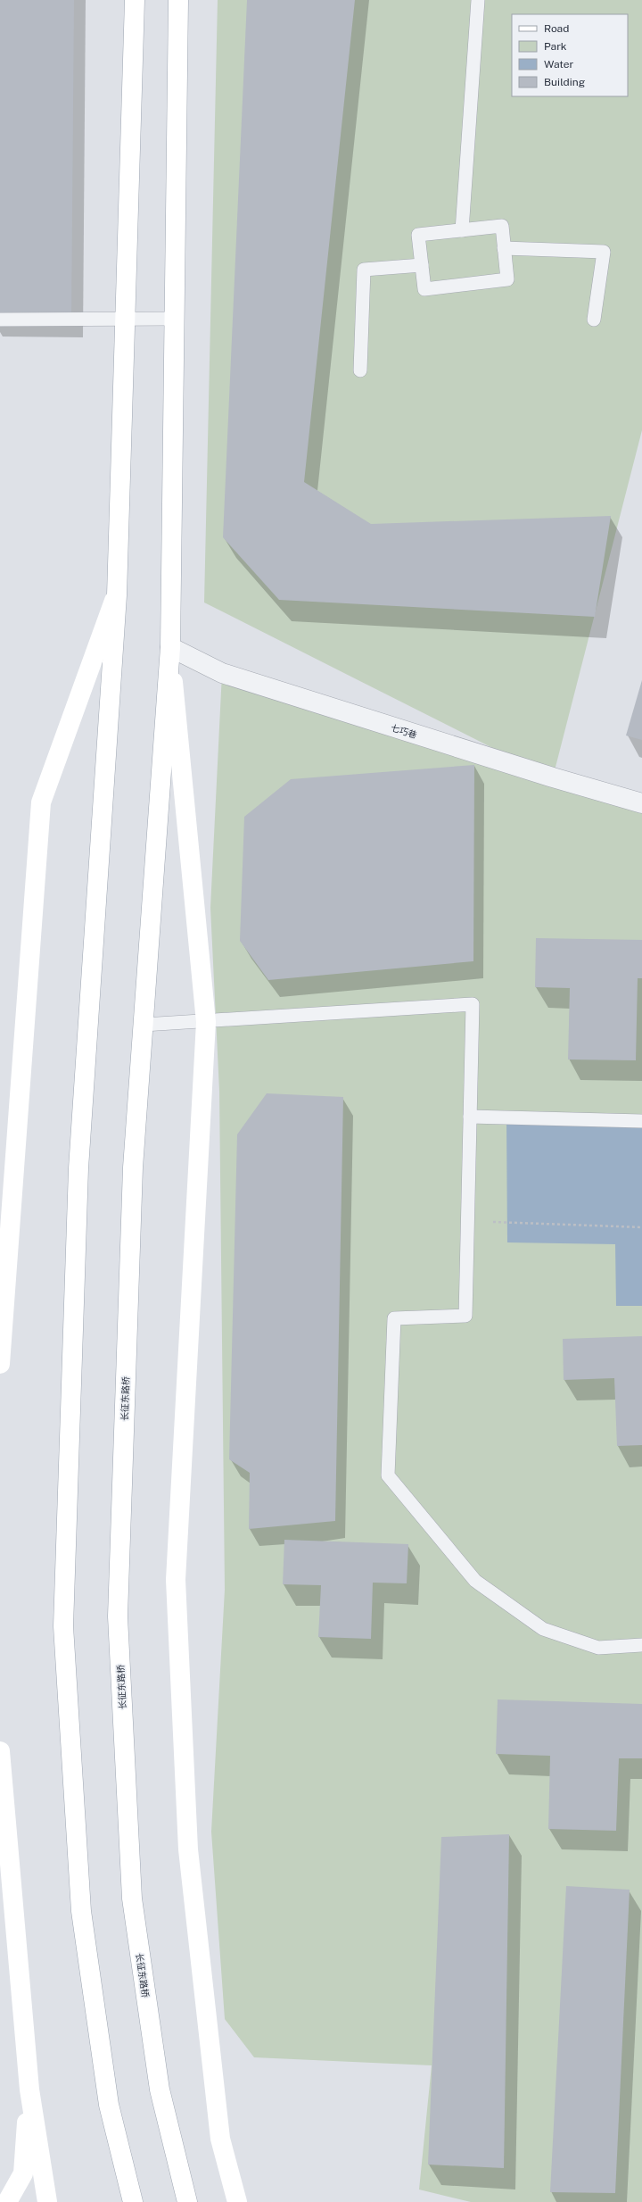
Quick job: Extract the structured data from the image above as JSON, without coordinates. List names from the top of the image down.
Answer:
{
  "streets": {
    "main road": ["长征东路桥"],
    "street": ["七巧巷"]
  },
  "crossings": [
    ["七巧巷", "长征东路桥"]
  ],
  "legend": [
    "Road",
    "Park",
    "Water",
    "Building"
  ]
}
